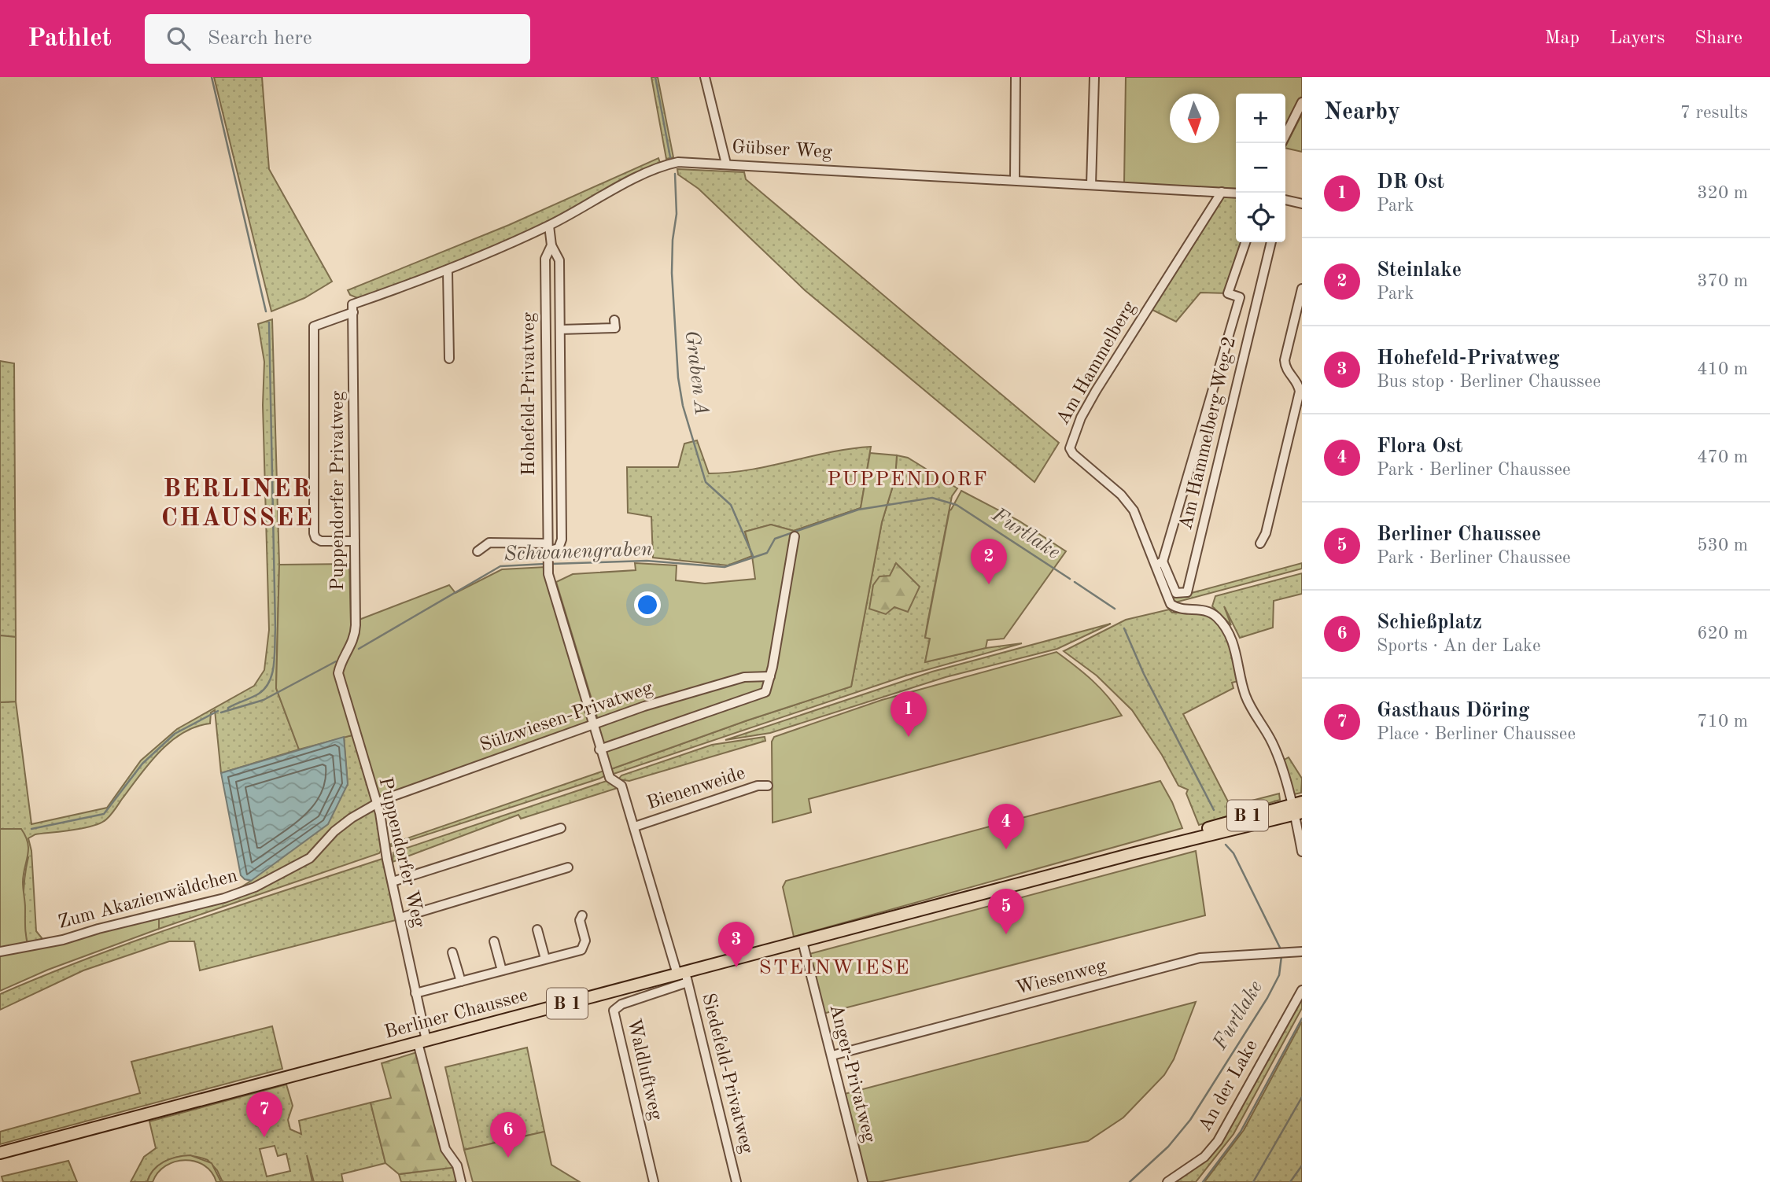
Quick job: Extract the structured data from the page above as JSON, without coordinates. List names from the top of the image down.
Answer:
{
  "streets": {
    "main road": ["B 1", "Berliner Chaussee"],
    "street": [
      "Gübser Weg",
      "Am Hammelberg",
      "Hohefeld-Privatweg",
      "Am Hammelberg Weg 2",
      "Puppendorfer Privatweg",
      "Sülzwiesen-Privatweg",
      "Bienenweide",
      "Puppendorfer Weg",
      "Zum Akazienwäldchen",
      "Wiesenweg",
      "Waldluftweg",
      "Siedefeld-Privatweg",
      "Anger-Privatweg",
      "An der Lake"
    ]
  },
  "crossings": [
    ["Gübser Weg", "Am Hammelberg"],
    ["Gübser Weg", "Hohefeld-Privatweg"],
    ["Gübser Weg", "Puppendorfer Privatweg"],
    ["Am Hammelberg", "Am Hammelberg Weg 2"],
    ["Am Hammelberg", "Berliner Chaussee"],
    ["Hohefeld-Privatweg", "Sülzwiesen-Privatweg"],
    ["Hohefeld-Privatweg", "Bienenweide"],
    ["Hohefeld-Privatweg", "Berliner Chaussee"],
    ["Hohefeld-Privatweg", "Waldluftweg"],
    ["Hohefeld-Privatweg", "Siedefeld-Privatweg"],
    ["Puppendorfer Privatweg", "Puppendorfer Weg"],
    ["Sülzwiesen-Privatweg", "Puppendorfer Weg"],
    ["Sülzwiesen-Privatweg", "Zum Akazienwäldchen"],
    ["Puppendorfer Weg", "Zum Akazienwäldchen"],
    ["Puppendorfer Weg", "Berliner Chaussee"],
    ["Wiesenweg", "Anger-Privatweg"],
    ["Berliner Chaussee", "Waldluftweg"],
    ["Berliner Chaussee", "Siedefeld-Privatweg"],
    ["Berliner Chaussee", "Anger-Privatweg"],
    ["Waldluftweg", "Siedefeld-Privatweg"]
  ],
  "districts": ["PUPPENDORF", "BERLINER CHAUSSEE", "STEINWIESE"],
  "water": ["Graben A", "Furtlake", "Schwanengraben"],
  "north": "bottom",
  "page": {
    "header": "Pathlet",
    "search": "Search here",
    "nav": ["Map", "Layers", "Share"],
    "heading": ["Nearby", "7 results"],
    "map_buttons": ["+", "−"],
    "list": [
      {
        "mark": "1",
        "name": "DR Ost",
        "note": "Park",
        "value": "320 m"
      },
      {
        "mark": "2",
        "name": "Steinlake",
        "note": "Park",
        "value": "370 m"
      },
      {
        "mark": "3",
        "name": "Hohefeld-Privatweg",
        "note": "Bus stop · Berliner Chaussee",
        "value": "410 m"
      },
      {
        "mark": "4",
        "name": "Flora Ost",
        "note": "Park · Berliner Chaussee",
        "value": "470 m"
      },
      {
        "mark": "5",
        "name": "Berliner Chaussee",
        "note": "Park · Berliner Chaussee",
        "value": "530 m"
      },
      {
        "mark": "6",
        "name": "Schießplatz",
        "note": "Sports · An der Lake",
        "value": "620 m"
      },
      {
        "mark": "7",
        "name": "Gasthaus Döring",
        "note": "Place · Berliner Chaussee",
        "value": "710 m"
      }
    ],
    "pins": [
      "2",
      "1",
      "4",
      "5",
      "3",
      "7",
      "6"
    ]
  }
}
